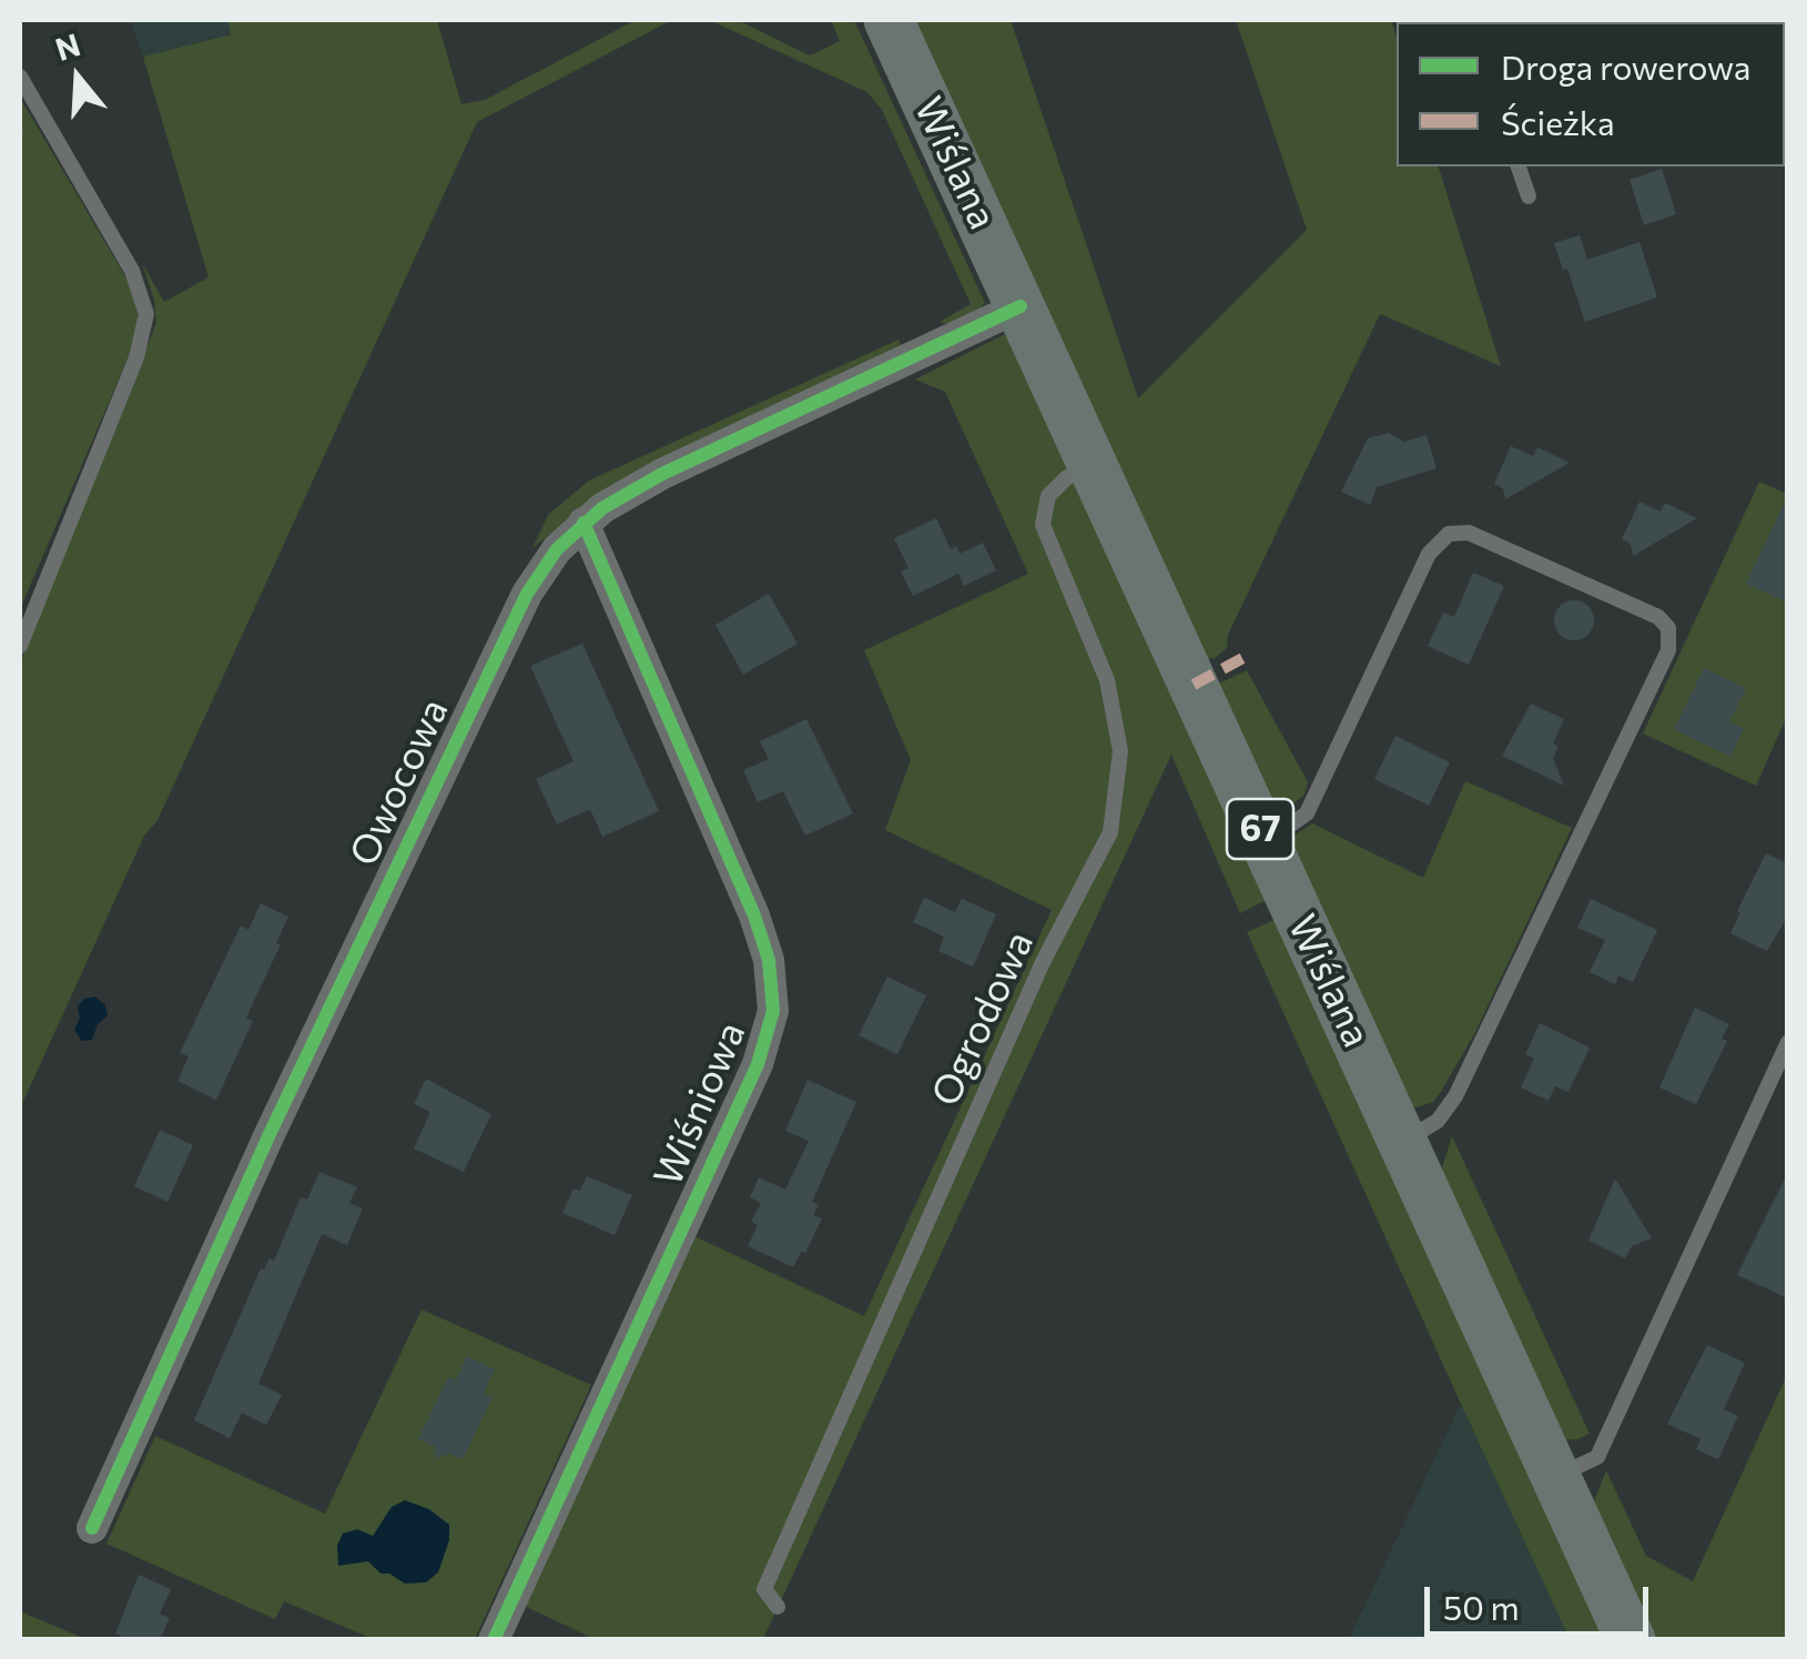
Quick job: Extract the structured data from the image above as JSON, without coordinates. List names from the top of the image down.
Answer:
{
  "streets": {
    "main road": ["Wiślana", "67"],
    "street": ["Owocowa", "Wiśniowa"],
    "lane": ["Ogrodowa"]
  },
  "crossings": [
    ["Wiślana", "Owocowa"],
    ["Wiślana", "Ogrodowa"],
    ["Owocowa", "Wiśniowa"]
  ],
  "legend": ["Droga rowerowa", "Ścieżka"],
  "scale_bar": "50 m",
  "north": "top"
}
